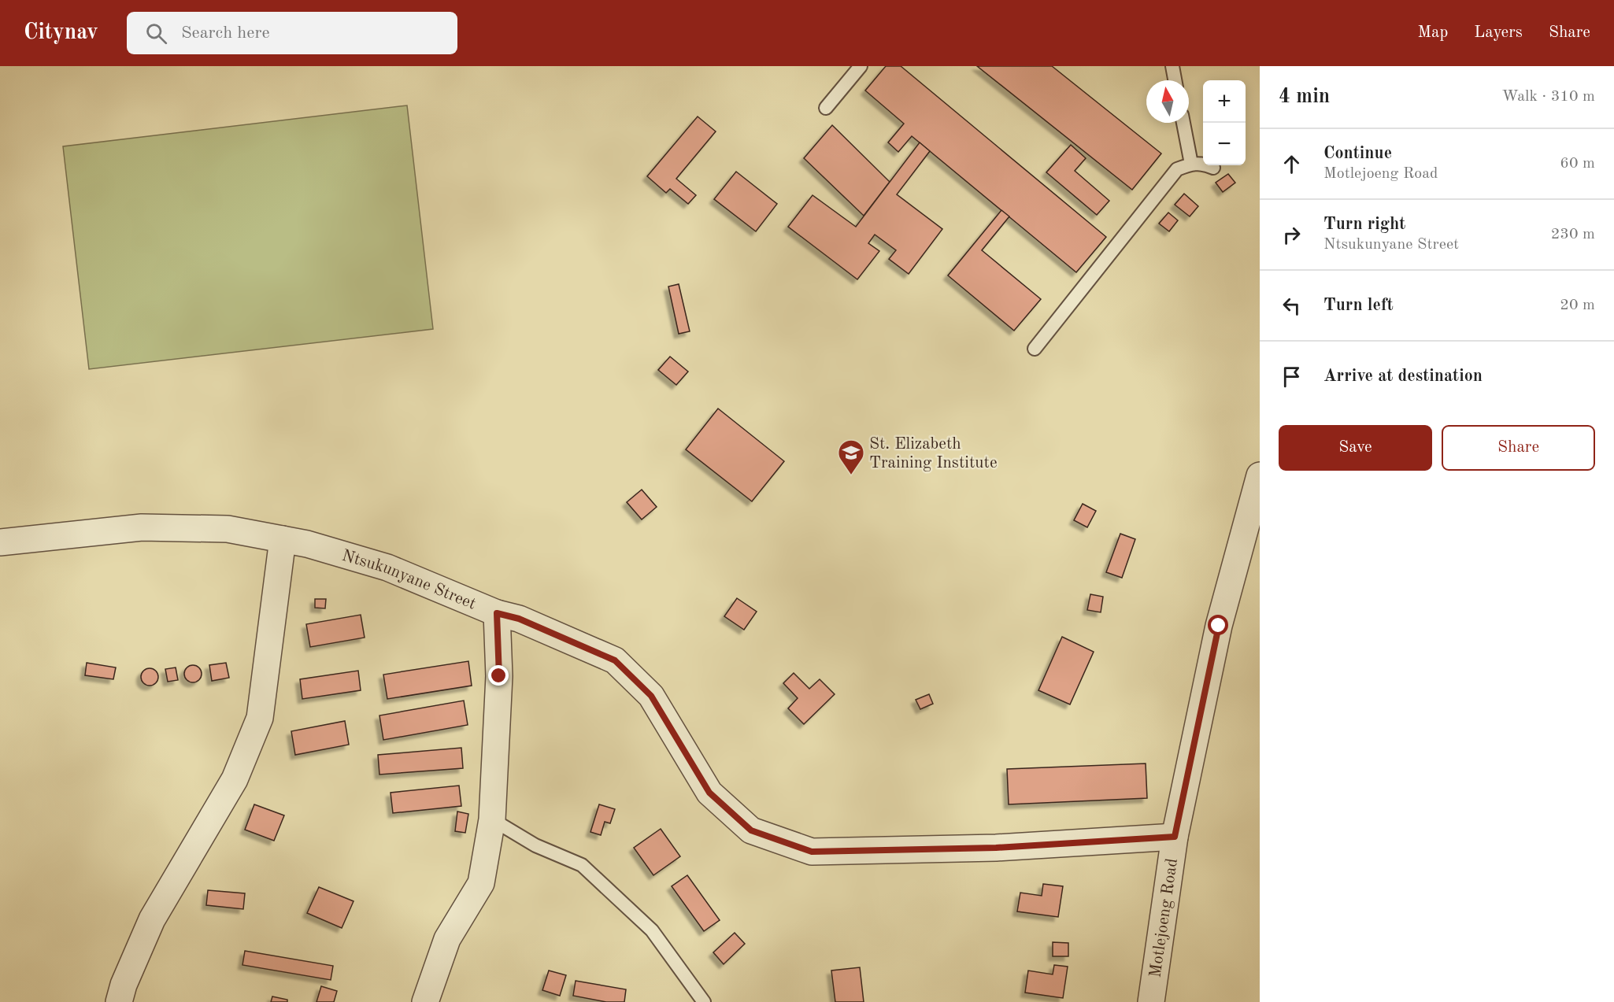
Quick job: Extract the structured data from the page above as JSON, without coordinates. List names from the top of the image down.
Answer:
{
  "streets": {
    "street": ["Ntsukunyane Street", "Motlejoeng Road"]
  },
  "crossings": [
    ["Ntsukunyane Street", "Motlejoeng Road"]
  ],
  "places": {
    "school or university": ["St. Elizabeth Training Institute"]
  },
  "north": "top",
  "page": {
    "header": "Citynav",
    "search": "Search here",
    "nav": ["Map", "Layers", "Share"],
    "heading": ["4 min", "Walk · 310 m"],
    "map_buttons": ["+", "−"],
    "list": [
      ["Continue", "Motlejoeng Road", "60 m"],
      ["Turn right", "Ntsukunyane Street", "230 m"],
      ["Turn left", "20 m"],
      "Arrive at destination"
    ],
    "buttons": ["Save", "Share"]
  }
}
